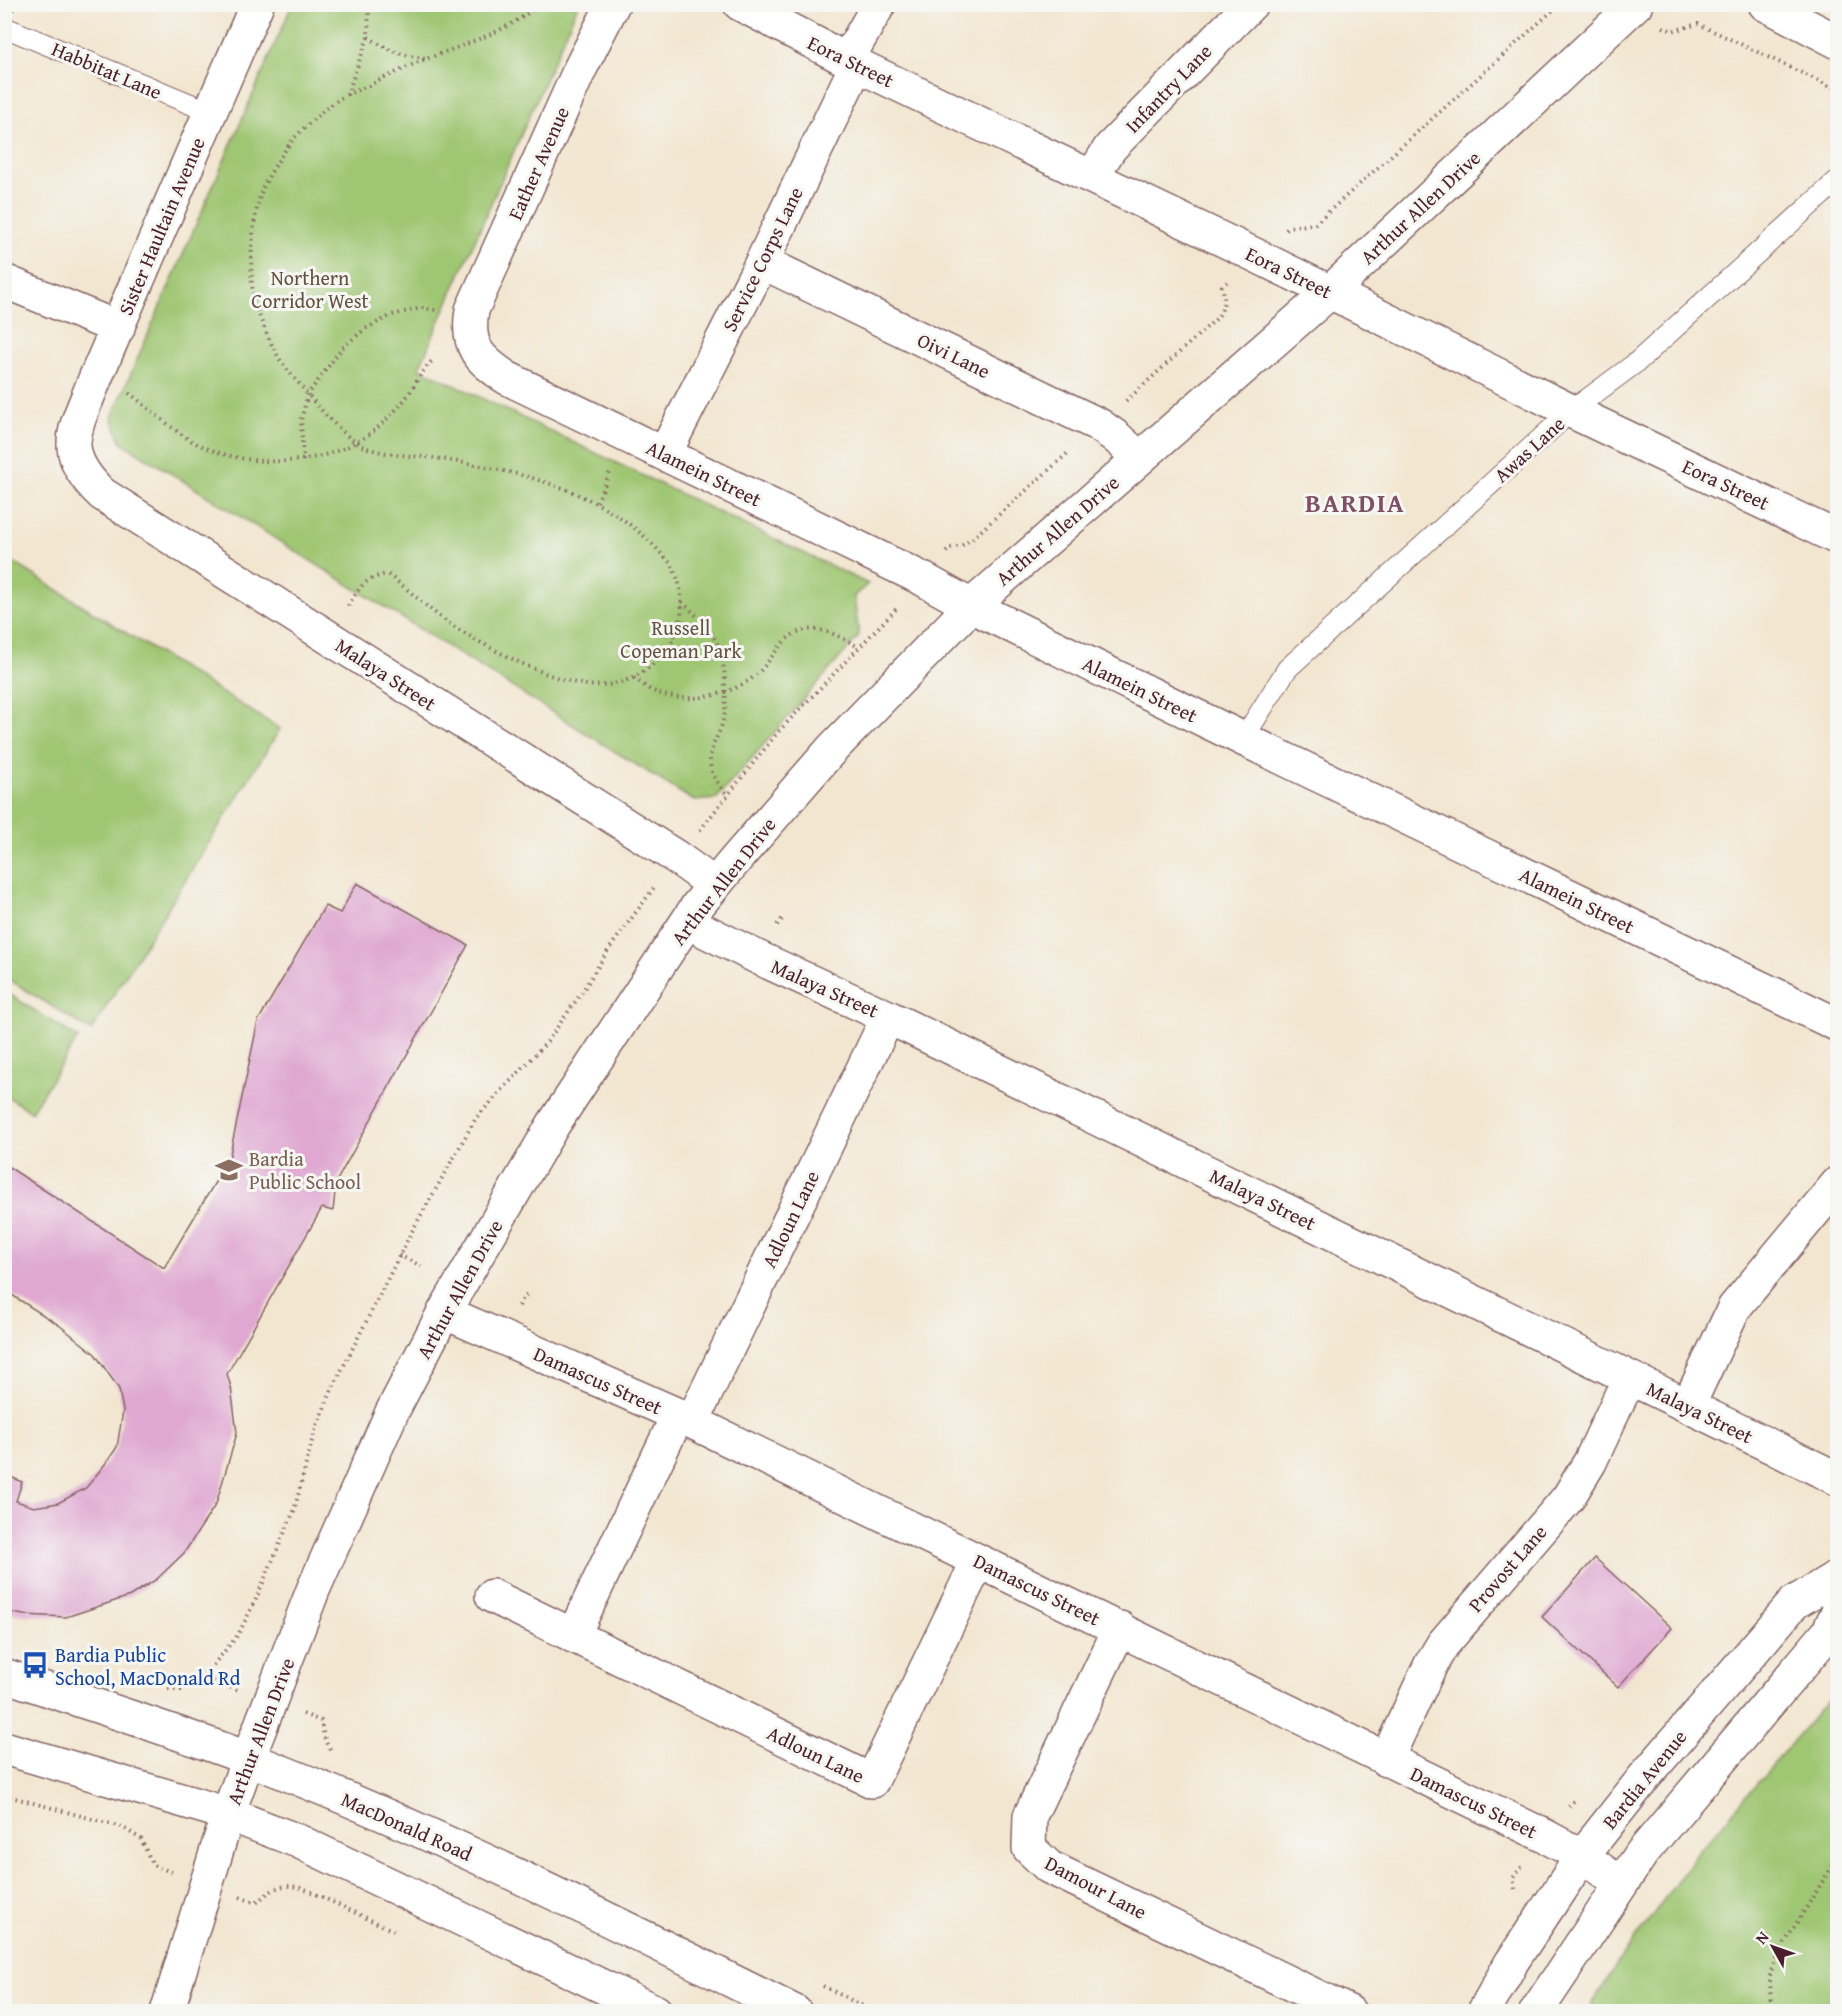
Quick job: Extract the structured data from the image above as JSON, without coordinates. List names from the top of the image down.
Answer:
{
  "streets": {
    "street": [
      "Eora Street",
      "Infantry Lane",
      "Eather Avenue",
      "Arthur Allen Drive",
      "Sister Haultain Avenue",
      "Service Corps Lane",
      "Oivi Lane",
      "Alamein Street",
      "Malaya Street",
      "Adloun Lane",
      "Damascus Street",
      "Provost Lane",
      "Bardia Avenue",
      "MacDonald Road",
      "Damour Lane"
    ],
    "lane": ["Habbitat Lane", "Awas Lane"]
  },
  "crossings": [
    ["Eora Street", "Infantry Lane"],
    ["Eora Street", "Arthur Allen Drive"],
    ["Eora Street", "Service Corps Lane"],
    ["Eora Street", "Awas Lane"],
    ["Habbitat Lane", "Sister Haultain Avenue"],
    ["Eather Avenue", "Alamein Street"],
    ["Arthur Allen Drive", "Oivi Lane"],
    ["Arthur Allen Drive", "Alamein Street"],
    ["Arthur Allen Drive", "Malaya Street"],
    ["Arthur Allen Drive", "Damascus Street"],
    ["Arthur Allen Drive", "MacDonald Road"],
    ["Sister Haultain Avenue", "Malaya Street"],
    ["Service Corps Lane", "Oivi Lane"],
    ["Service Corps Lane", "Alamein Street"],
    ["Awas Lane", "Alamein Street"],
    ["Malaya Street", "Adloun Lane"],
    ["Malaya Street", "Provost Lane"],
    ["Adloun Lane", "Damascus Street"],
    ["Damascus Street", "Provost Lane"],
    ["Damascus Street", "Bardia Avenue"],
    ["Damascus Street", "Damour Lane"]
  ],
  "districts": ["BARDIA"],
  "parks": ["Northern Corridor West", "Russell Copeman Park"],
  "places": {
    "school or university": ["Bardia Public School"],
    "bus stop": ["Bardia Public School, MacDonald Rd"]
  },
  "north": "top left"
}
